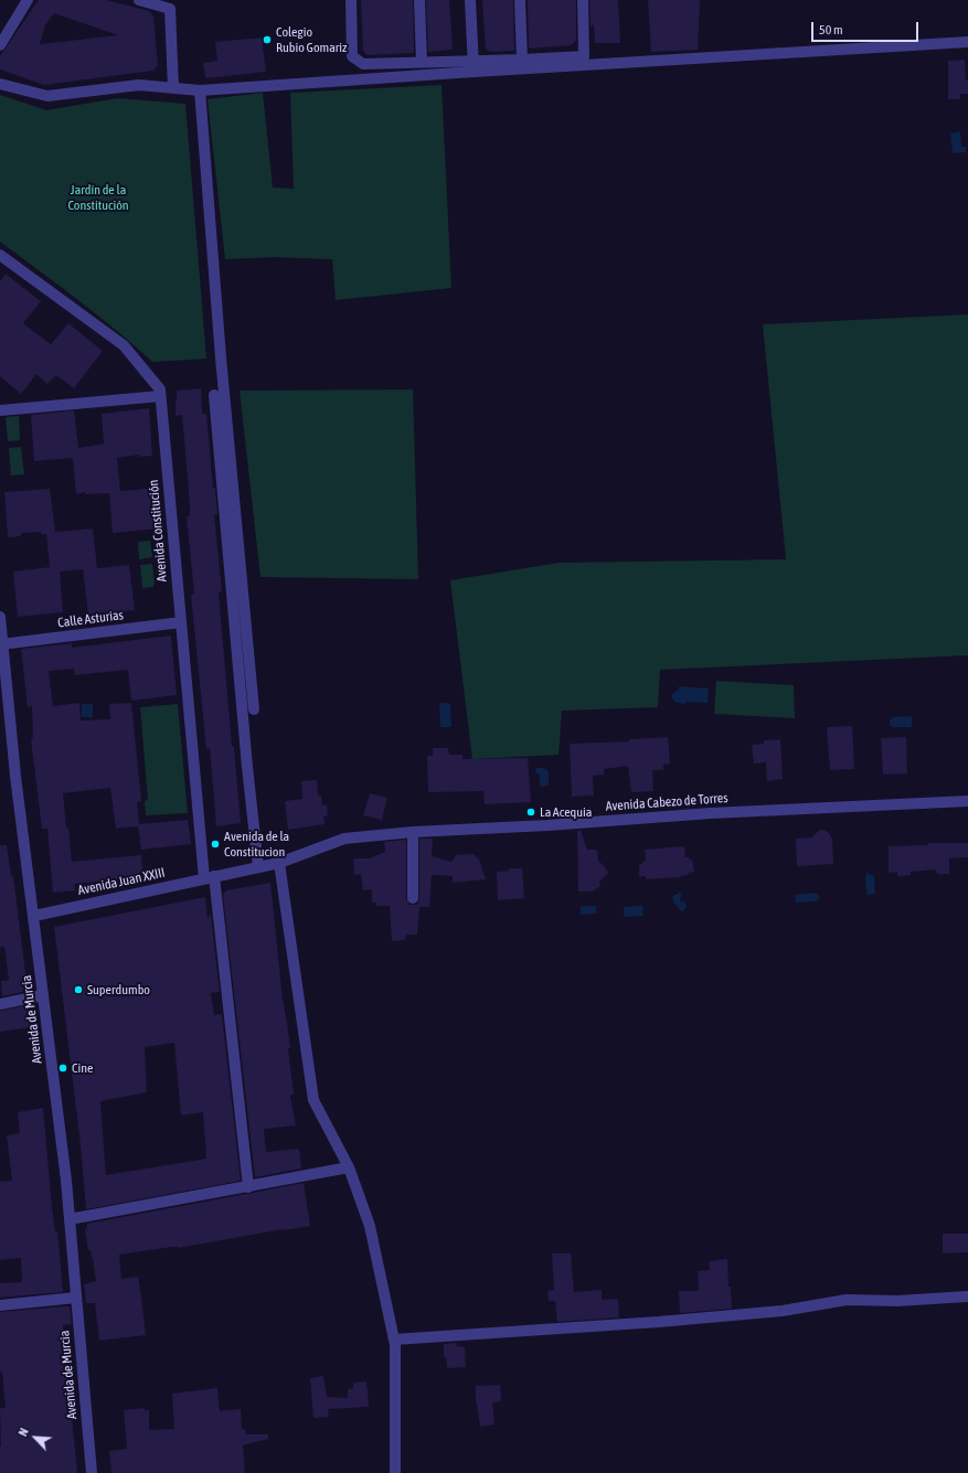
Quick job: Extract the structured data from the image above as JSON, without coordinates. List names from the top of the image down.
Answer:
{
  "streets": {
    "street": [
      "Avenida Constitución",
      "Calle Asturias",
      "Avenida Cabezo de Torres",
      "Avenida Juan XXIII",
      "Avenida de Murcia"
    ]
  },
  "crossings": [
    ["Avenida Constitución", "Calle Asturias"],
    ["Avenida Constitución", "Avenida Cabezo de Torres"],
    ["Avenida Constitución", "Avenida Juan XXIII"],
    ["Calle Asturias", "Avenida de Murcia"],
    ["Avenida Cabezo de Torres", "Avenida Juan XXIII"],
    ["Avenida Juan XXIII", "Avenida de Murcia"]
  ],
  "parks": ["Jardín de la Constitución"],
  "places": [
    "Colegio Rubio Gomariz",
    "La Acequia",
    "Avenida de la Constitucion",
    "Superdumbo",
    "Cine"
  ],
  "scale_bar": "50 m",
  "north": "top left"
}
